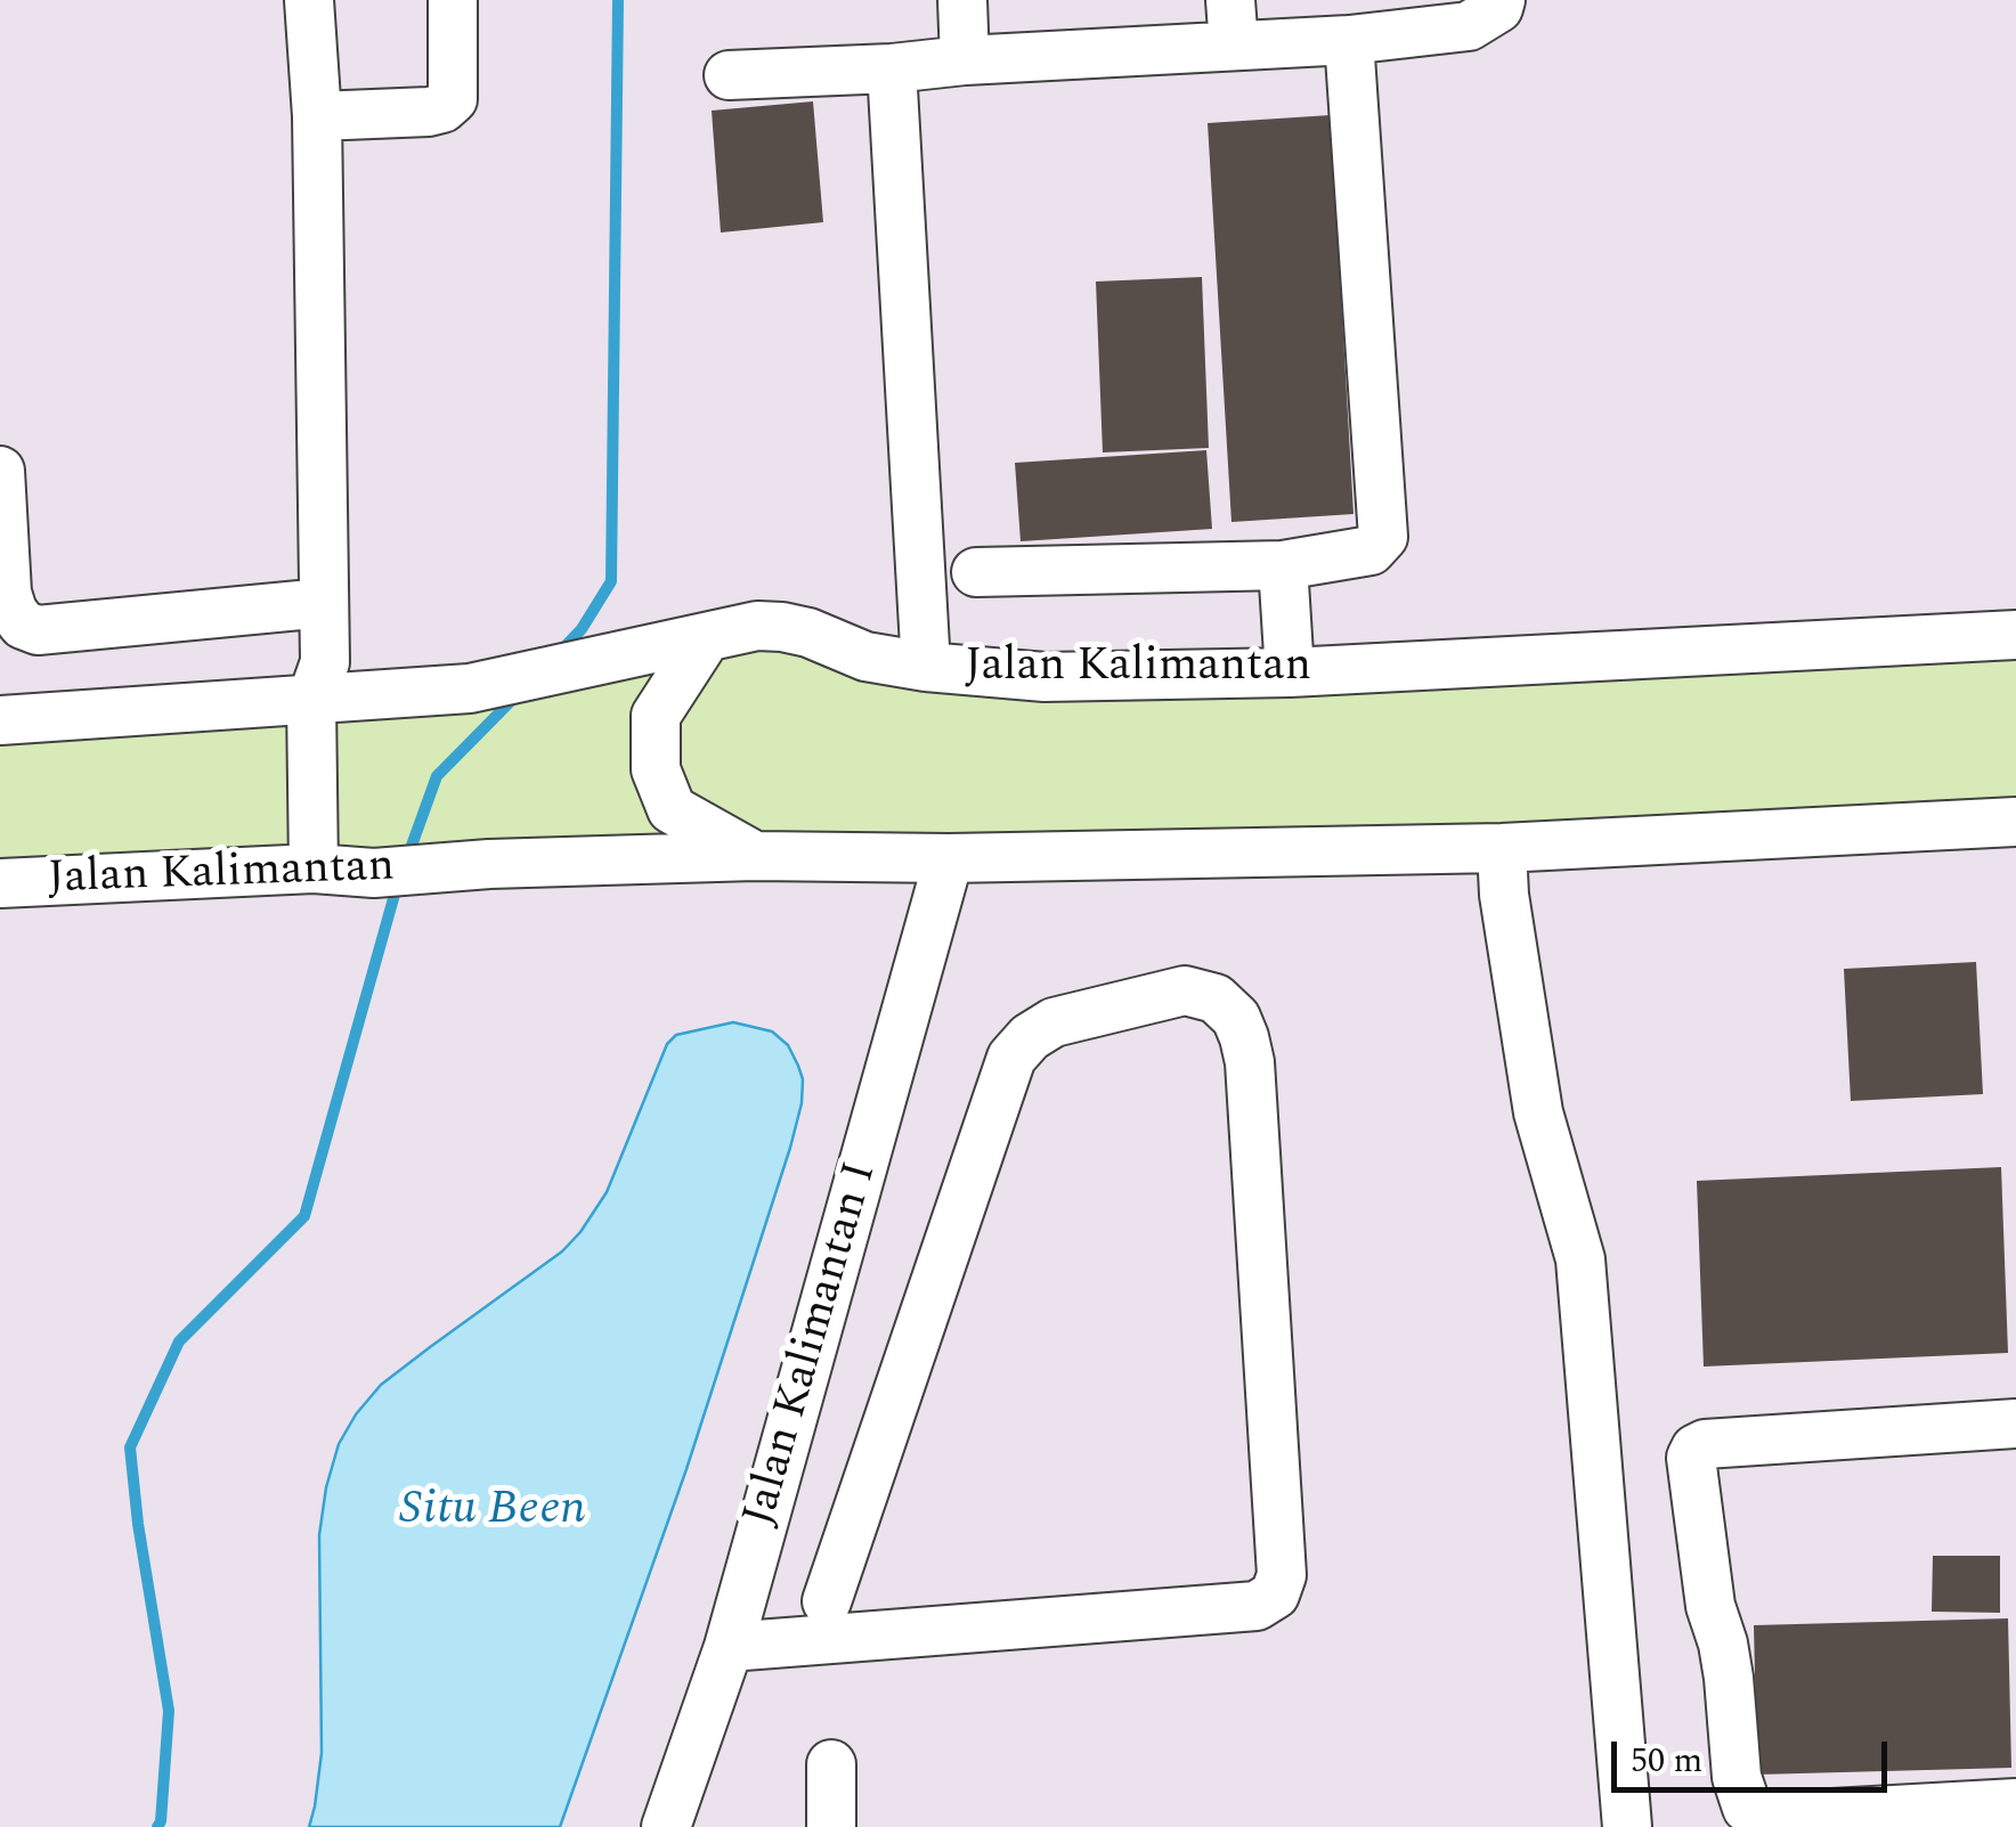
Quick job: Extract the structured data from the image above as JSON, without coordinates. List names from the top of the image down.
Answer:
{
  "streets": {
    "street": ["Jalan Kalimantan", "Jalan Kalimantan I"]
  },
  "crossings": [
    ["Jalan Kalimantan", "Jalan Kalimantan I"]
  ],
  "water": ["Situ Been"],
  "scale_bar": "50 m"
}
